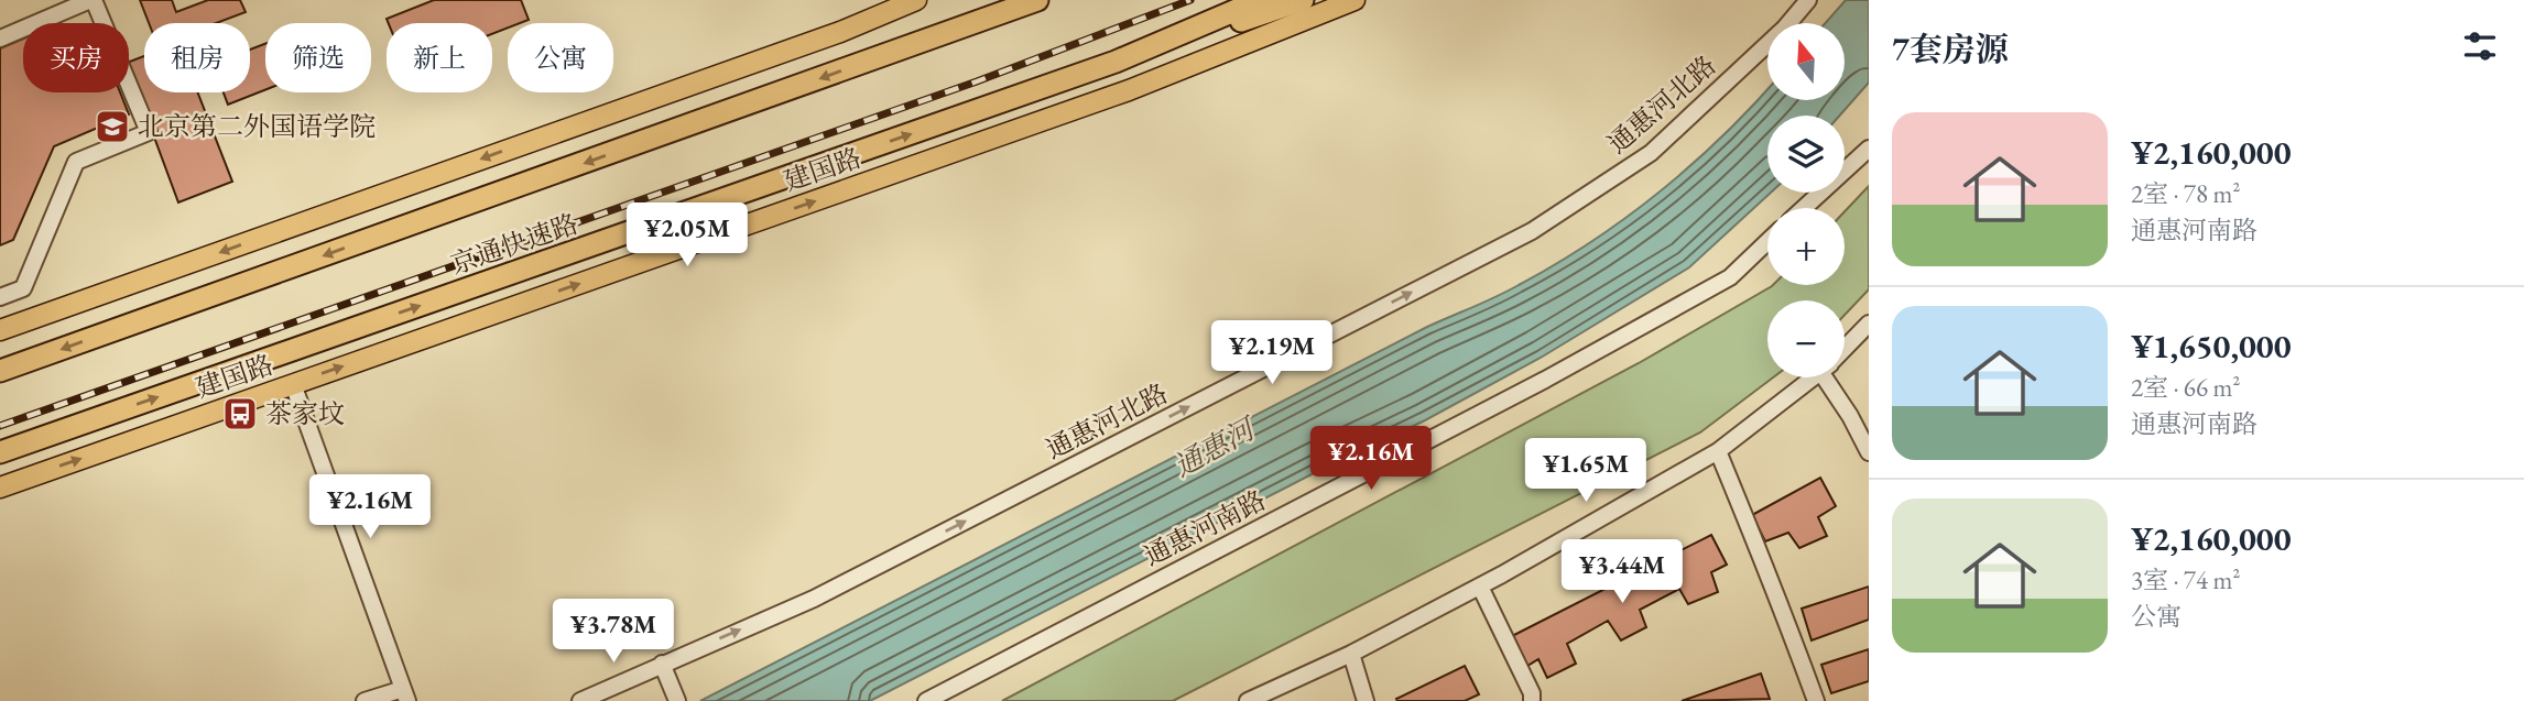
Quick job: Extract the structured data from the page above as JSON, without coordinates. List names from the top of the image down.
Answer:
{
  "streets": {
    "highway": ["京通快速路"],
    "main road": ["建国路"],
    "street": ["通惠河北路", "通惠河南路"]
  },
  "one_way": ["通惠河北路"],
  "water": ["通惠河"],
  "places": {
    "school or university": ["北京第二外国语学院"],
    "bus stop": ["茶家坟"]
  },
  "north": "top",
  "page": {
    "heading": "7套房源",
    "map_buttons": ["+", "−"],
    "chip": [
      "买房",
      "租房",
      "筛选",
      "新上",
      "公寓"
    ],
    "list": [
      {
        "name": "¥2,160,000",
        "note": "2室 · 78 m² · 通惠河南路"
      },
      {
        "name": "¥1,650,000",
        "note": "2室 · 66 m² · 通惠河南路"
      },
      {
        "name": "¥2,160,000",
        "note": "3室 · 74 m² · 公寓"
      }
    ],
    "price": [
      "¥2.05M",
      "¥2.19M",
      "¥2.16M",
      "¥1.65M",
      "¥2.16M",
      "¥3.44M",
      "¥3.78M"
    ]
  }
}
